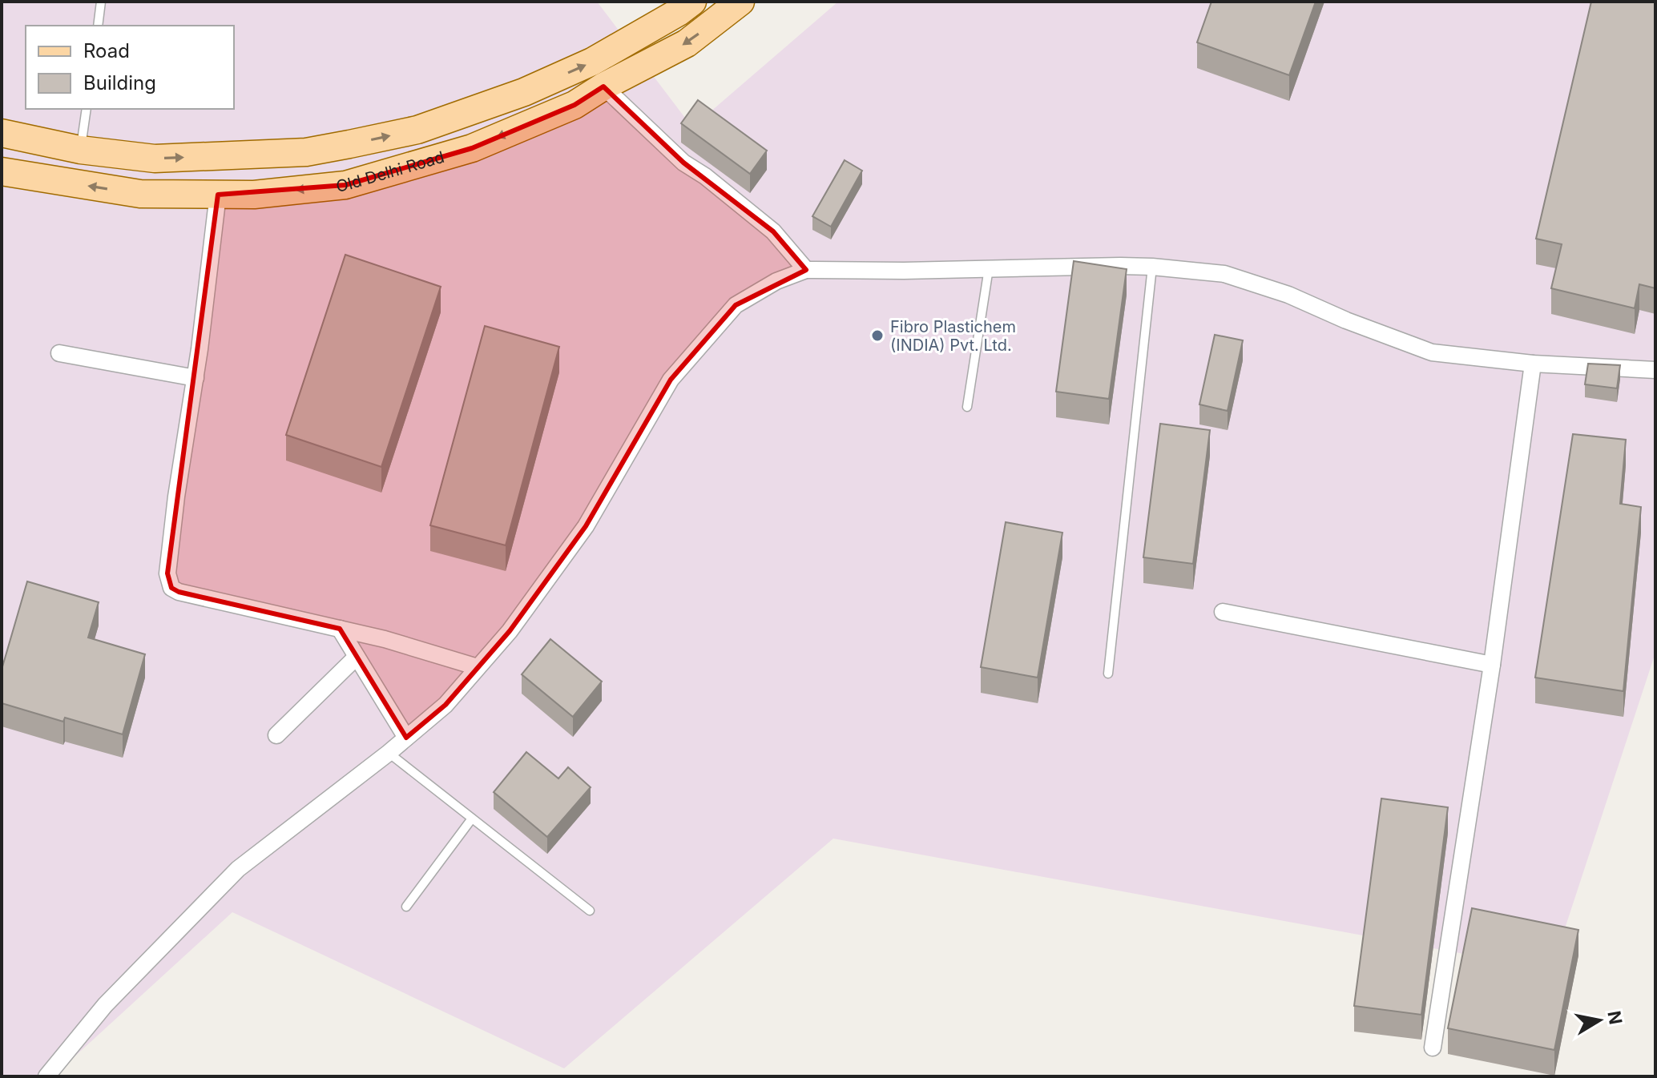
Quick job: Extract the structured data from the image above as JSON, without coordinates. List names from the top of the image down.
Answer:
{
  "streets": {
    "main road": ["Old Delhi Road"]
  },
  "places": ["Fibro Plastichem (INDIA) Pvt. Ltd."],
  "legend": ["Road", "Building"],
  "north": "right"
}
